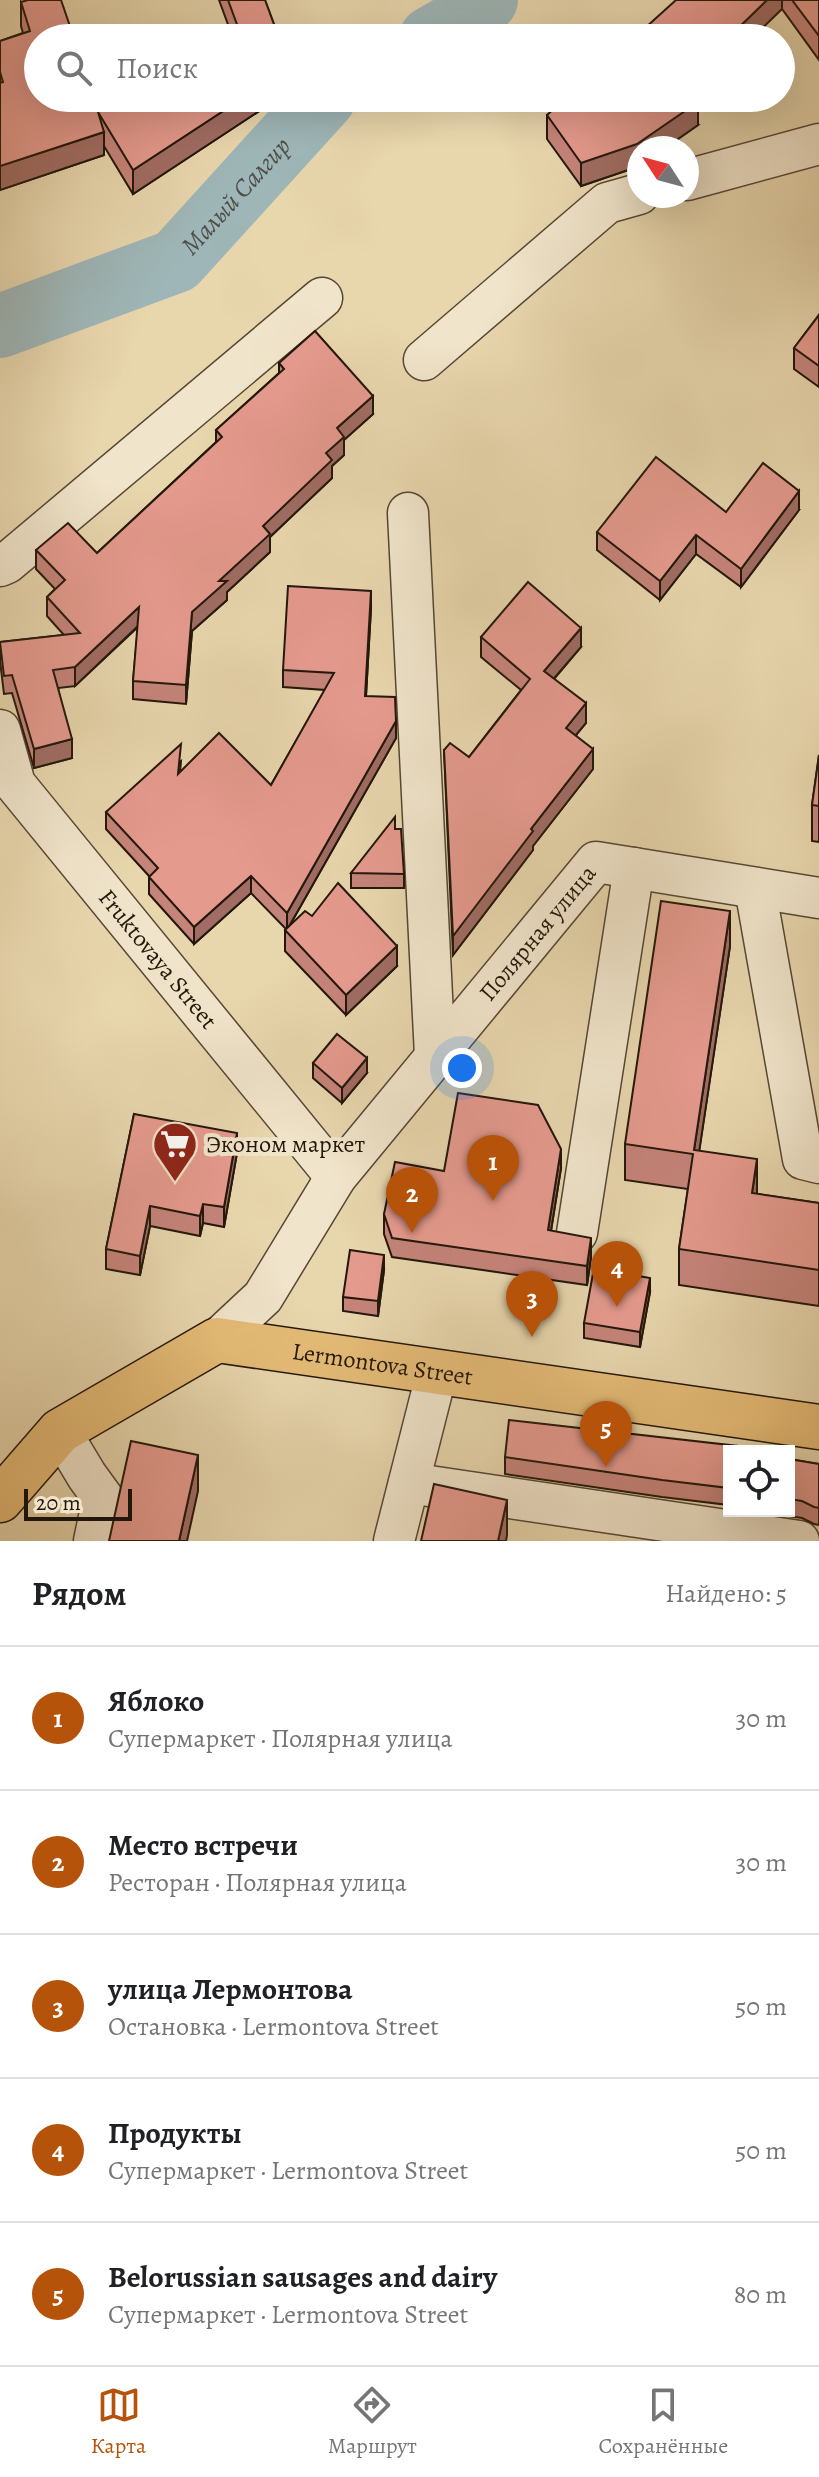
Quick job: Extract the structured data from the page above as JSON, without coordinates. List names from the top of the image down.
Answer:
{
  "streets": {
    "main road": ["Lermontova Street"],
    "street": ["Полярная улица", "Fruktovaya Street"]
  },
  "crossings": [
    ["Полярная улица", "Fruktovaya Street"],
    ["Полярная улица", "Lermontova Street"]
  ],
  "water": ["Малый Салгир"],
  "places": {
    "supermarket": ["Эконом маркет"]
  },
  "scale_bar": "20 m",
  "north": "top left",
  "page": {
    "search": "Поиск",
    "pins": [
      "1",
      "2",
      "4",
      "3",
      "5"
    ],
    "scale": "20 m",
    "heading": ["Рядом", "Найдено: 5"],
    "list": [
      {
        "mark": "1",
        "name": "Яблоко",
        "note": "Супермаркет · Полярная улица",
        "value": "30 m"
      },
      {
        "mark": "2",
        "name": "Место встречи",
        "note": "Ресторан · Полярная улица",
        "value": "30 m"
      },
      {
        "mark": "3",
        "name": "улица Лермонтова",
        "note": "Остановка · Lermontova Street",
        "value": "50 m"
      },
      {
        "mark": "4",
        "name": "Продукты",
        "note": "Супермаркет · Lermontova Street",
        "value": "50 m"
      },
      {
        "mark": "5",
        "name": "Belorussian sausages and dairy",
        "note": "Супермаркет · Lermontova Street",
        "value": "80 m"
      }
    ],
    "nav": ["Карта", "Маршрут", "Сохранённые"]
  }
}
